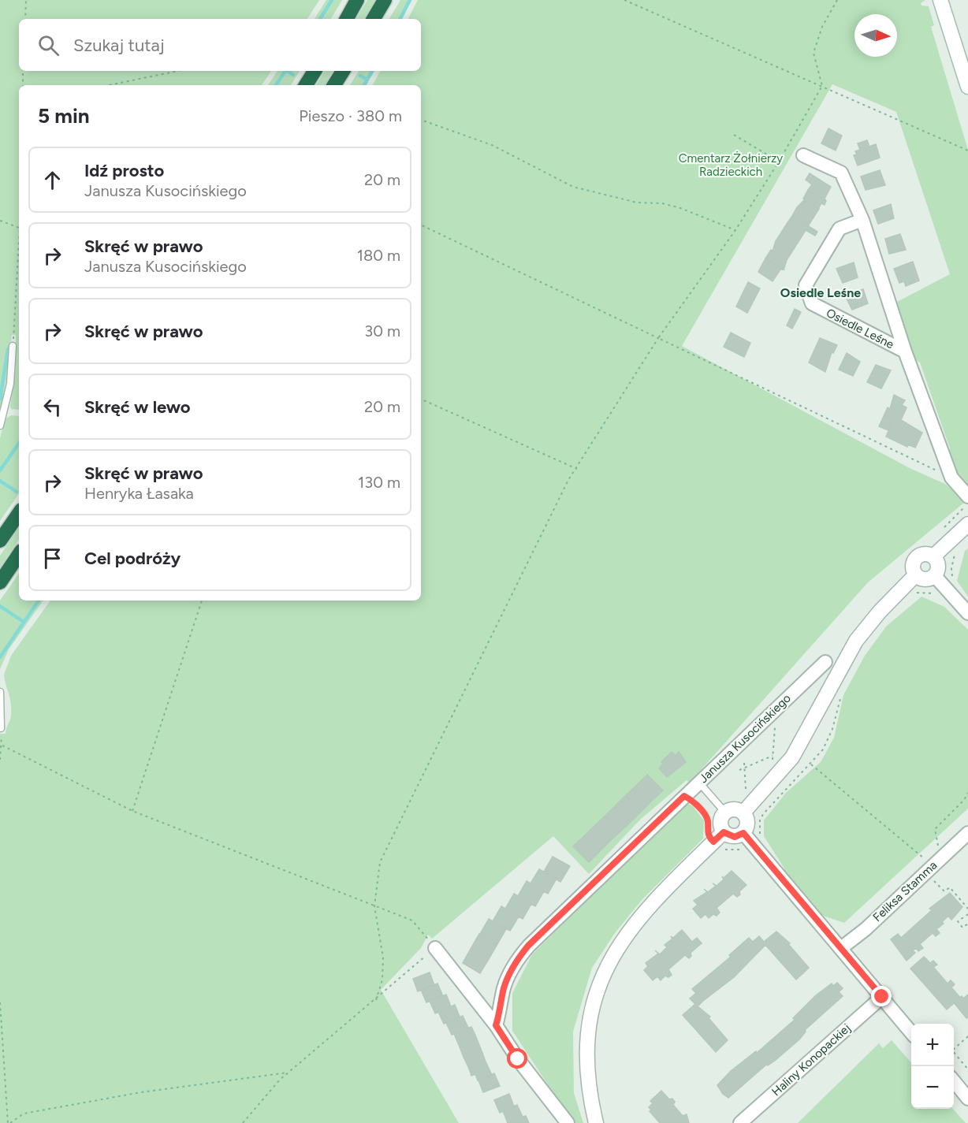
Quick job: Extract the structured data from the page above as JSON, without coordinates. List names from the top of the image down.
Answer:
{
  "streets": {
    "street": [
      "Osiedle Leśne",
      "Janusza Kusocińskiego",
      "Feliksa Stamma",
      "Haliny Konopackiej"
    ]
  },
  "districts": ["Osiedle Leśne"],
  "parks": ["Cmentarz Żołnierzy Radzieckich"],
  "north": "right",
  "page": {
    "search": "Szukaj tutaj",
    "heading": ["5 min", "Pieszo · 380 m"],
    "list": [
      ["Idź prosto", "Janusza Kusocińskiego", "20 m"],
      ["Skręć w prawo", "Janusza Kusocińskiego", "180 m"],
      ["Skręć w prawo", "30 m"],
      ["Skręć w lewo", "20 m"],
      ["Skręć w prawo", "Henryka Łasaka", "130 m"],
      "Cel podróży"
    ],
    "map_buttons": ["+", "−"]
  }
}
